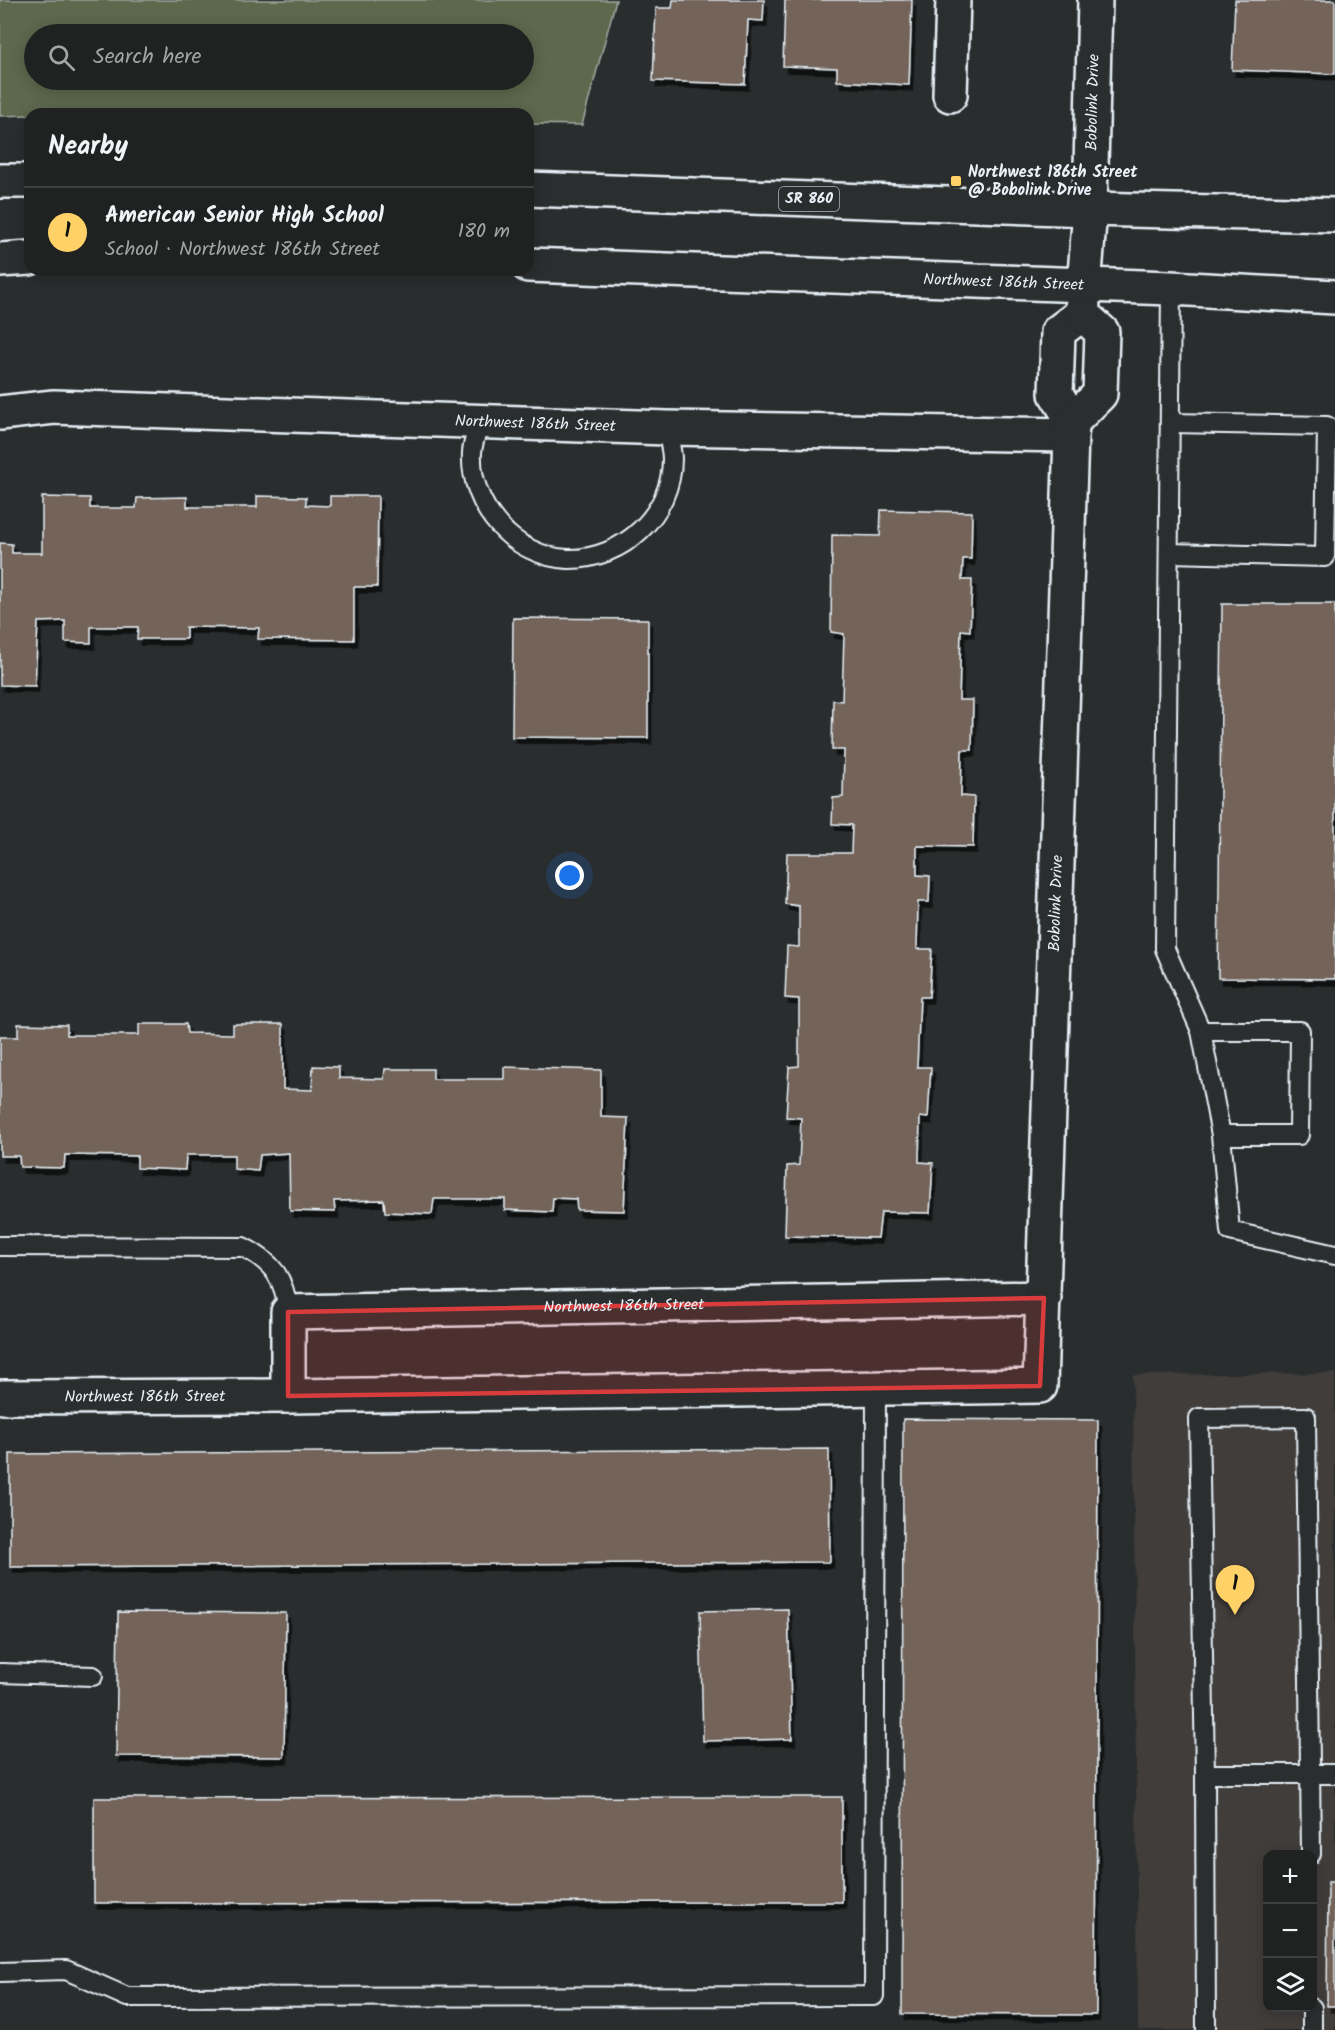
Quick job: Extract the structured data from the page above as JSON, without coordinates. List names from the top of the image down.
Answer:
{
  "streets": {
    "street": ["Bobolink Drive", "SR 860", "Northwest 186th Street"]
  },
  "crossings": [
    ["Bobolink Drive", "SR 860"],
    ["Bobolink Drive", "Northwest 186th Street"]
  ],
  "places": {
    "transit": ["Northwest 186th Street @ Bobolink Drive"]
  },
  "page": {
    "search": "Search here",
    "heading": "Nearby",
    "list": [
      {
        "mark": "1",
        "name": "American Senior High School",
        "note": "School · Northwest 186th Street",
        "value": "180 m"
      }
    ],
    "pins": "1",
    "map_buttons": ["+", "−"]
  }
}
